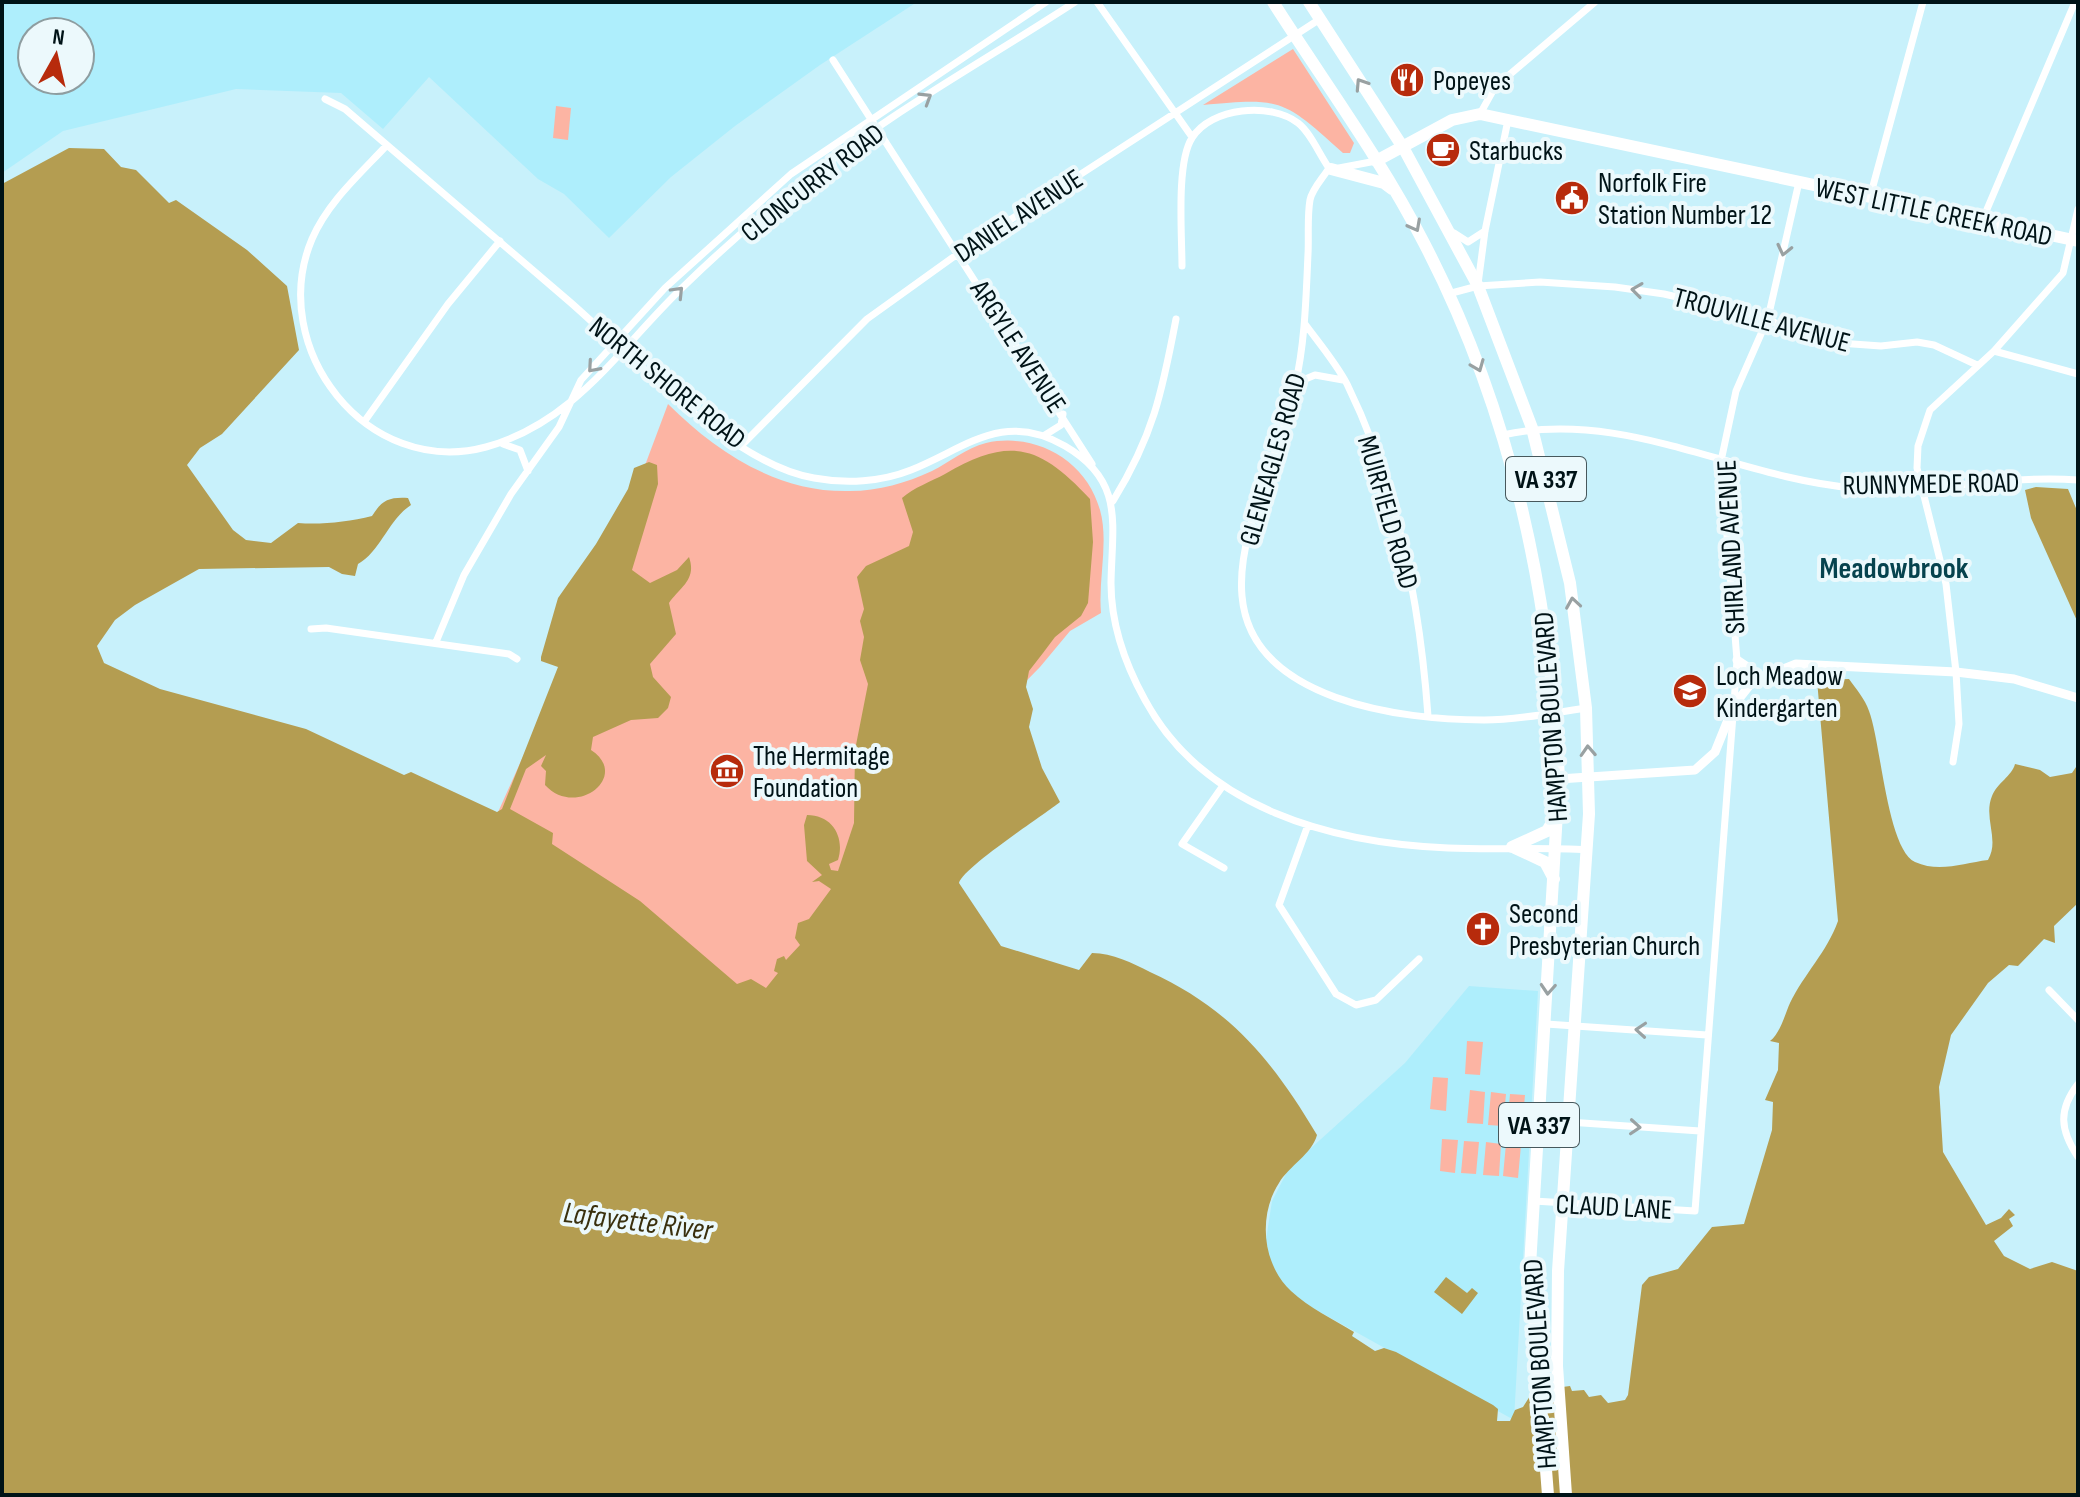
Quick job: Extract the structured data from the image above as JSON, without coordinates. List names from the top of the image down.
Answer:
{
  "streets": {
    "main road": ["WEST LITTLE CREEK ROAD", "VA 337", "HAMPTON BOULEVARD"],
    "street": [
      "CLONCURRY ROAD",
      "DANIEL AVENUE",
      "TROUVILLE AVENUE",
      "ARGYLE AVENUE",
      "NORTH SHORE ROAD",
      "GLENEAGLES ROAD",
      "RUNNYMEDE ROAD",
      "MUIRFIELD ROAD",
      "SHIRLAND AVENUE",
      "CLAUD LANE"
    ]
  },
  "crossings": [
    ["CLONCURRY ROAD", "ARGYLE AVENUE"],
    ["CLONCURRY ROAD", "NORTH SHORE ROAD"],
    ["WEST LITTLE CREEK ROAD", "GLENEAGLES ROAD"],
    ["WEST LITTLE CREEK ROAD", "SHIRLAND AVENUE"],
    ["WEST LITTLE CREEK ROAD", "HAMPTON BOULEVARD"],
    ["DANIEL AVENUE", "ARGYLE AVENUE"],
    ["DANIEL AVENUE", "NORTH SHORE ROAD"],
    ["DANIEL AVENUE", "HAMPTON BOULEVARD"],
    ["TROUVILLE AVENUE", "SHIRLAND AVENUE"],
    ["TROUVILLE AVENUE", "HAMPTON BOULEVARD"],
    ["ARGYLE AVENUE", "NORTH SHORE ROAD"],
    ["GLENEAGLES ROAD", "MUIRFIELD ROAD"],
    ["GLENEAGLES ROAD", "HAMPTON BOULEVARD"],
    ["RUNNYMEDE ROAD", "SHIRLAND AVENUE"],
    ["RUNNYMEDE ROAD", "HAMPTON BOULEVARD"],
    ["SHIRLAND AVENUE", "CLAUD LANE"],
    ["HAMPTON BOULEVARD", "CLAUD LANE"]
  ],
  "one_way": ["TROUVILLE AVENUE"],
  "districts": ["Meadowbrook"],
  "water": ["Lafayette River"],
  "places": {
    "restaurant": ["Popeyes"],
    "cafe": ["Starbucks"],
    "public building": ["Norfolk Fire Station Number 12"],
    "school or university": ["Loch Meadow Kindergarten"],
    "museum": ["The Hermitage Foundation"],
    "church": ["Second Presbyterian Church"]
  },
  "north": "top"
}
